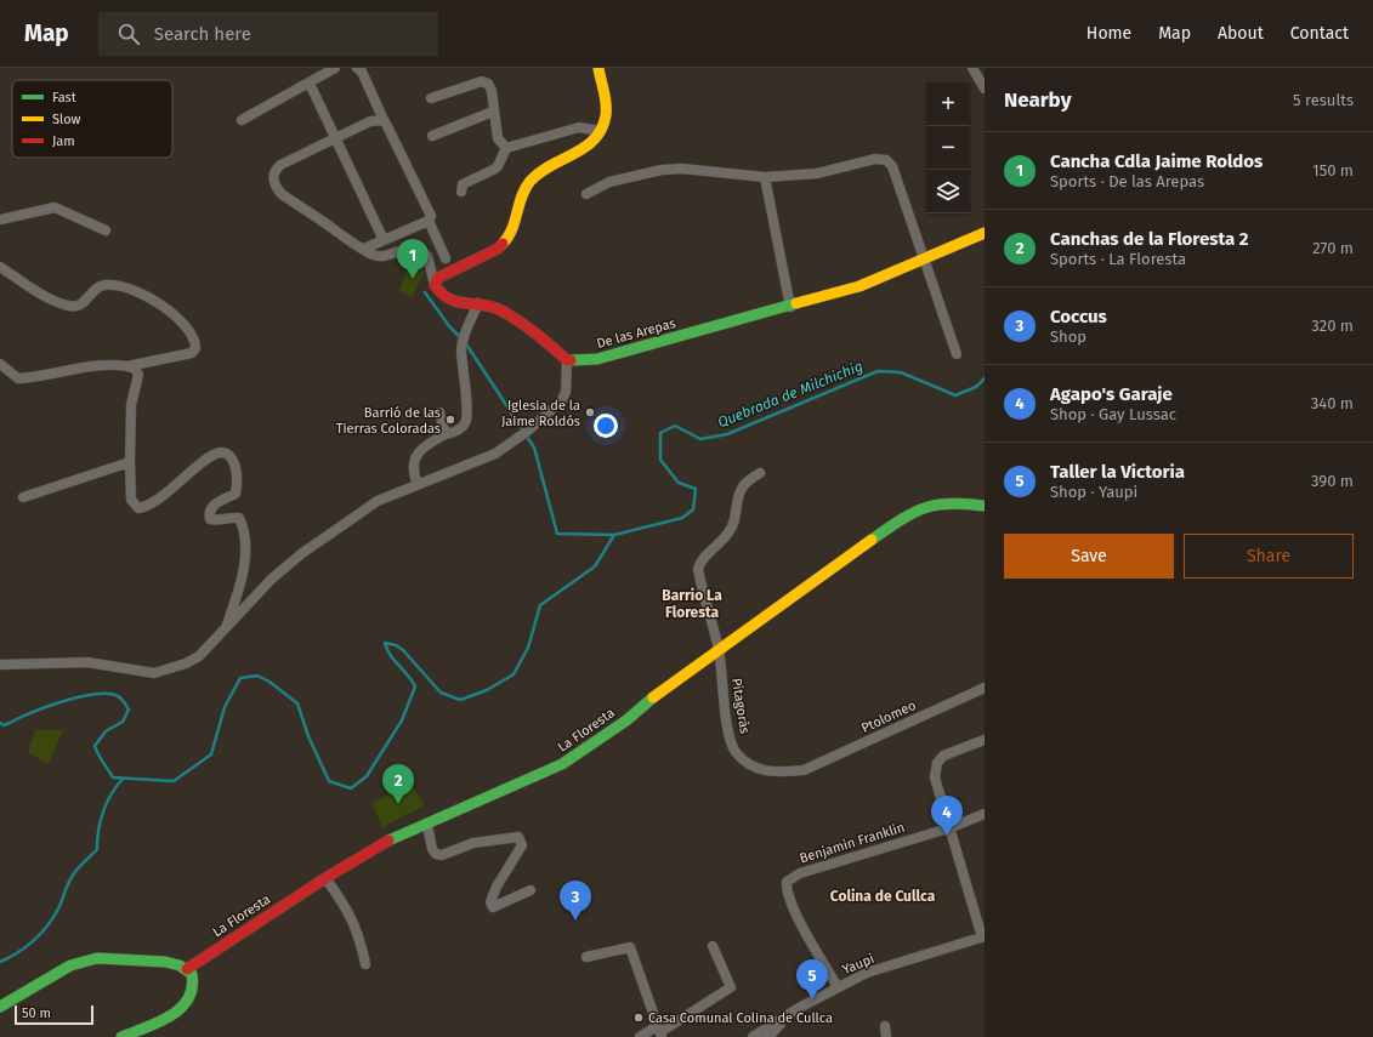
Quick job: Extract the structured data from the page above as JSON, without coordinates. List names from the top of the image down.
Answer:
{
  "streets": {
    "street": [
      "De las Arepas",
      "Pitagorás",
      "Ptolomeo",
      "La Floresta",
      "Benjamin Franklin",
      "Yaupi"
    ]
  },
  "crossings": [
    ["Pitagorás", "Ptolomeo"],
    ["Pitagorás", "La Floresta"],
    ["Benjamin Franklin", "Yaupi"]
  ],
  "districts": ["Barrio La Floresta", "Colina de Cullca"],
  "water": ["Quebrada de Milchichig"],
  "places": ["Iglesia de la Jaime Roldós", "Barrió de las Tierras Coloradas", "Casa Comunal Colina de Cullca"],
  "legend": ["Fast", "Slow", "Jam"],
  "scale_bar": "50 m",
  "page": {
    "header": "Map",
    "search": "Search here",
    "nav": [
      "Home",
      "Map",
      "About",
      "Contact"
    ],
    "heading": ["Nearby", "5 results"],
    "map_buttons": ["+", "−"],
    "list": [
      {
        "mark": "1",
        "name": "Cancha Cdla Jaime Roldos",
        "note": "Sports · De las Arepas",
        "value": "150 m"
      },
      {
        "mark": "2",
        "name": "Canchas de la Floresta 2",
        "note": "Sports · La Floresta",
        "value": "270 m"
      },
      {
        "mark": "3",
        "name": "Coccus",
        "note": "Shop",
        "value": "320 m"
      },
      {
        "mark": "4",
        "name": "Agapo's Garaje",
        "note": "Shop · Gay Lussac",
        "value": "340 m"
      },
      {
        "mark": "5",
        "name": "Taller la Victoria",
        "note": "Shop · Yaupi",
        "value": "390 m"
      }
    ],
    "pins": [
      "1",
      "2",
      "4",
      "3",
      "5"
    ],
    "buttons": ["Save", "Share"],
    "scale": "50 m"
  }
}
